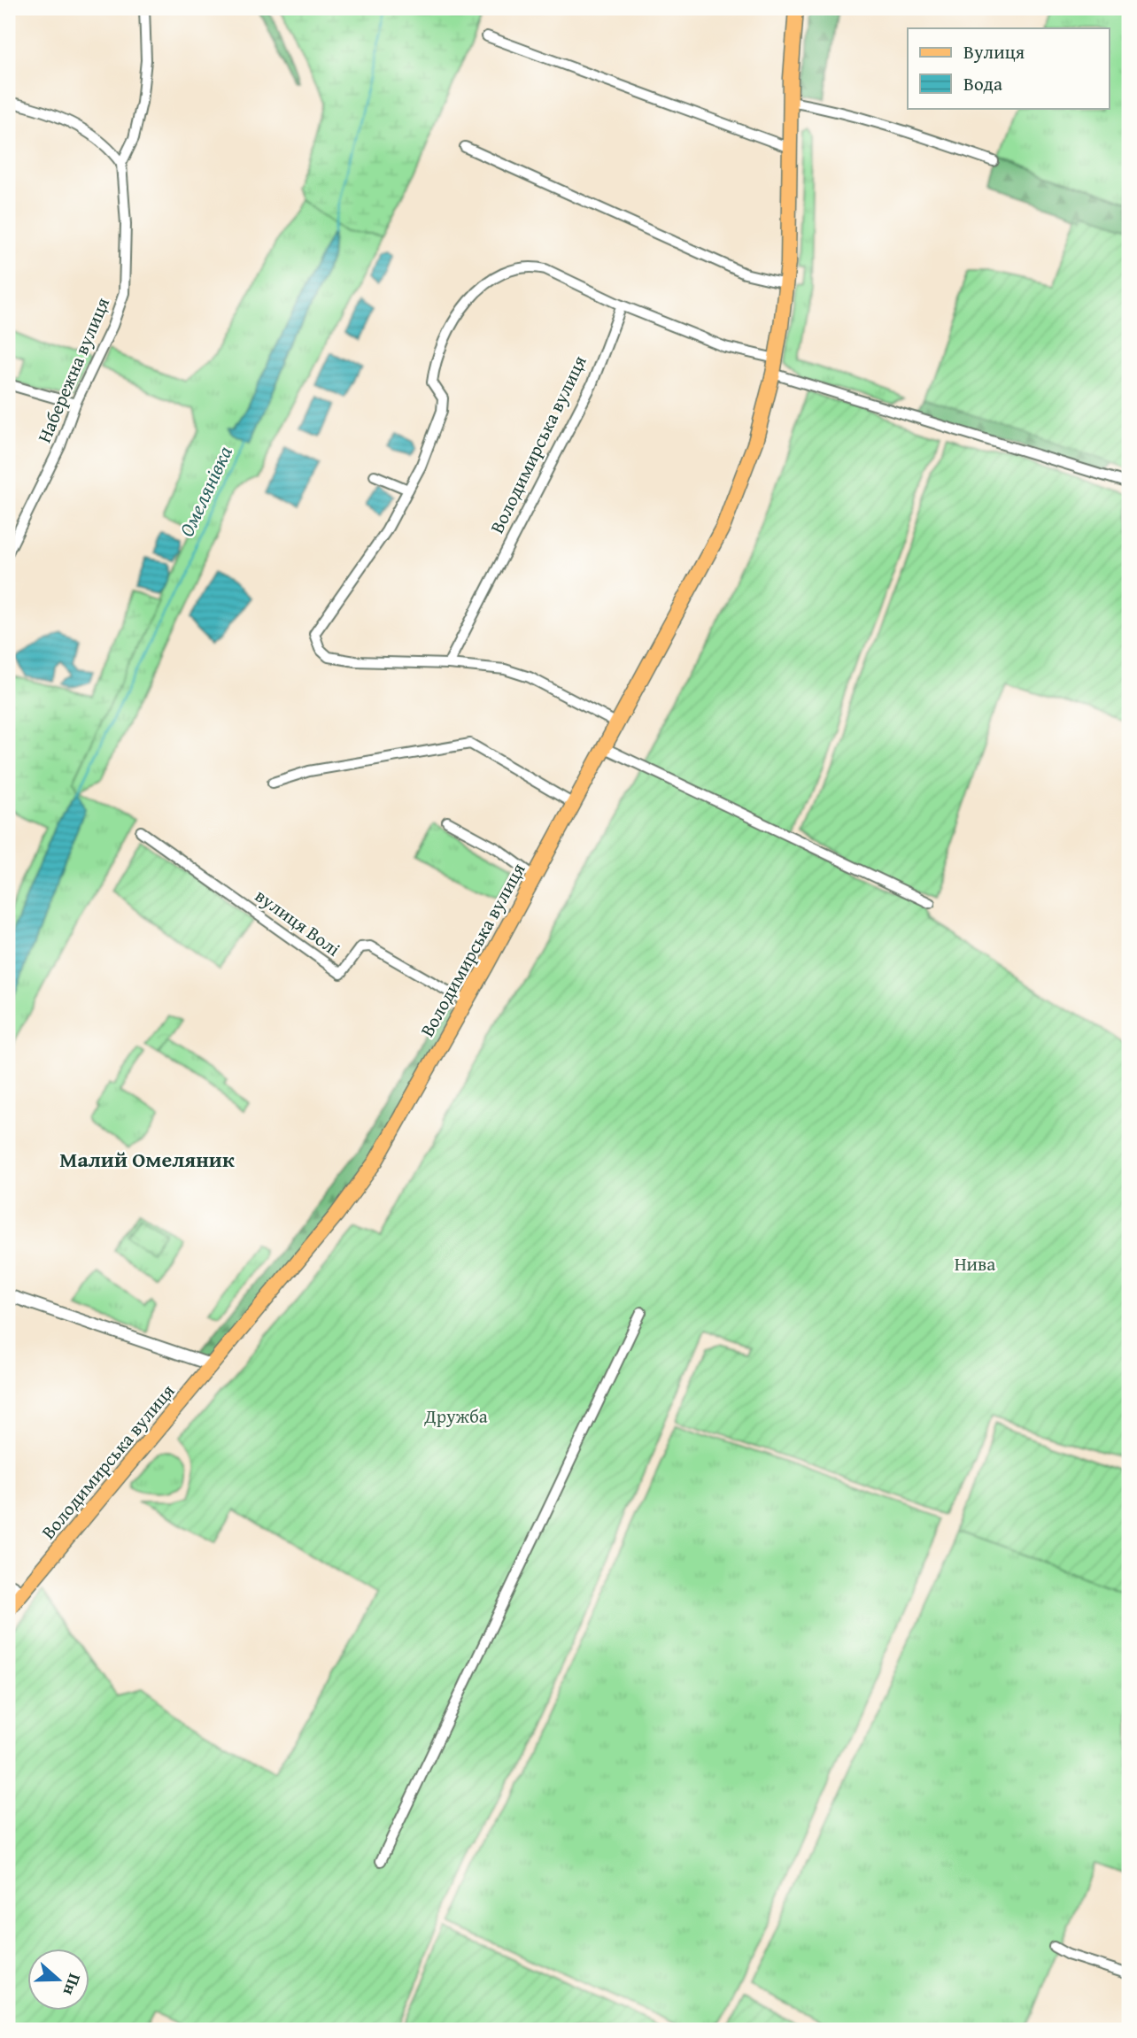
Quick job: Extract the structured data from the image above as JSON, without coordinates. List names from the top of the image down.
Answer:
{
  "streets": {
    "main road": ["Володимирська вулиця"],
    "street": ["Набережна вулиця", "вулиця Волі"]
  },
  "crossings": [
    ["Володимирська вулиця", "вулиця Волі"]
  ],
  "districts": ["Малий Омеляник"],
  "water": ["Омелянівка"],
  "parks": ["Нива", "Дружба"],
  "legend": ["Вулиця", "Вода"],
  "north": "right"
}
